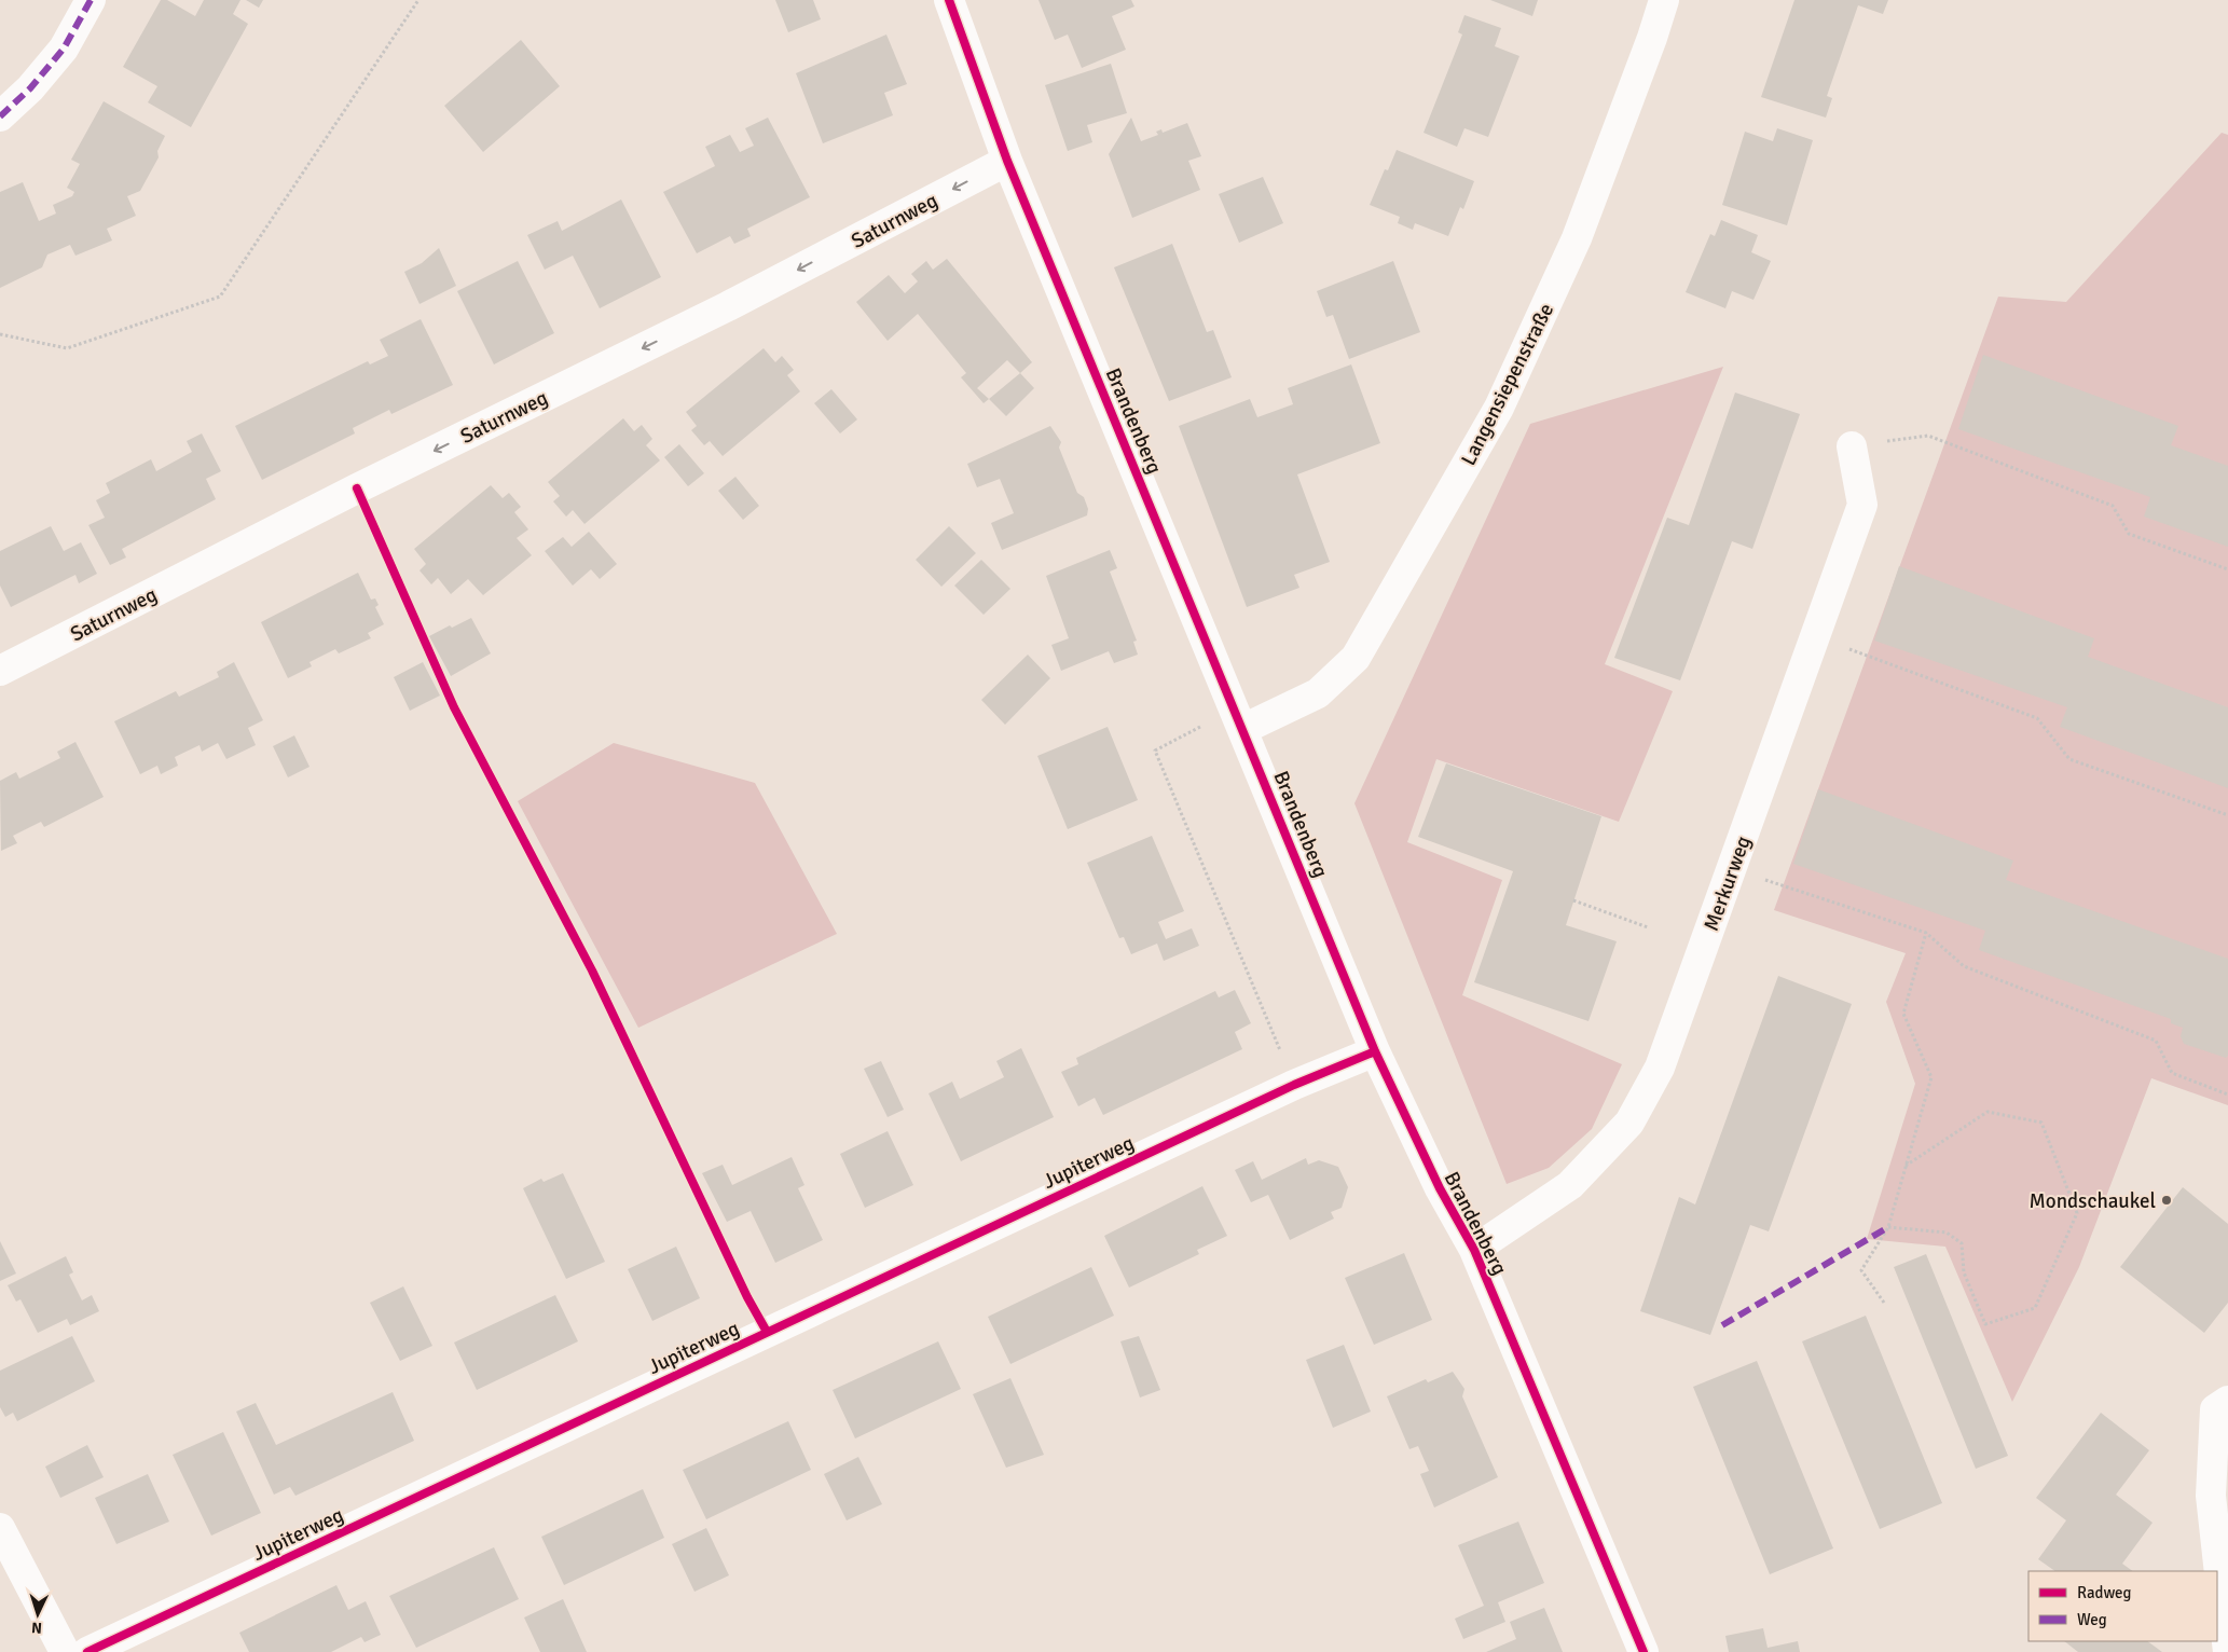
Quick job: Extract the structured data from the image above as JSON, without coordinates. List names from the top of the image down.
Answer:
{
  "streets": {
    "street": [
      "Saturnweg",
      "Langensiepenstraße",
      "Brandenberg",
      "Merkurweg",
      "Jupiterweg"
    ]
  },
  "crossings": [
    ["Saturnweg", "Brandenberg"],
    ["Langensiepenstraße", "Brandenberg"],
    ["Brandenberg", "Merkurweg"],
    ["Brandenberg", "Jupiterweg"]
  ],
  "one_way": ["Saturnweg"],
  "places": ["Mondschaukel"],
  "legend": ["Radweg", "Weg"],
  "north": "bottom"
}
